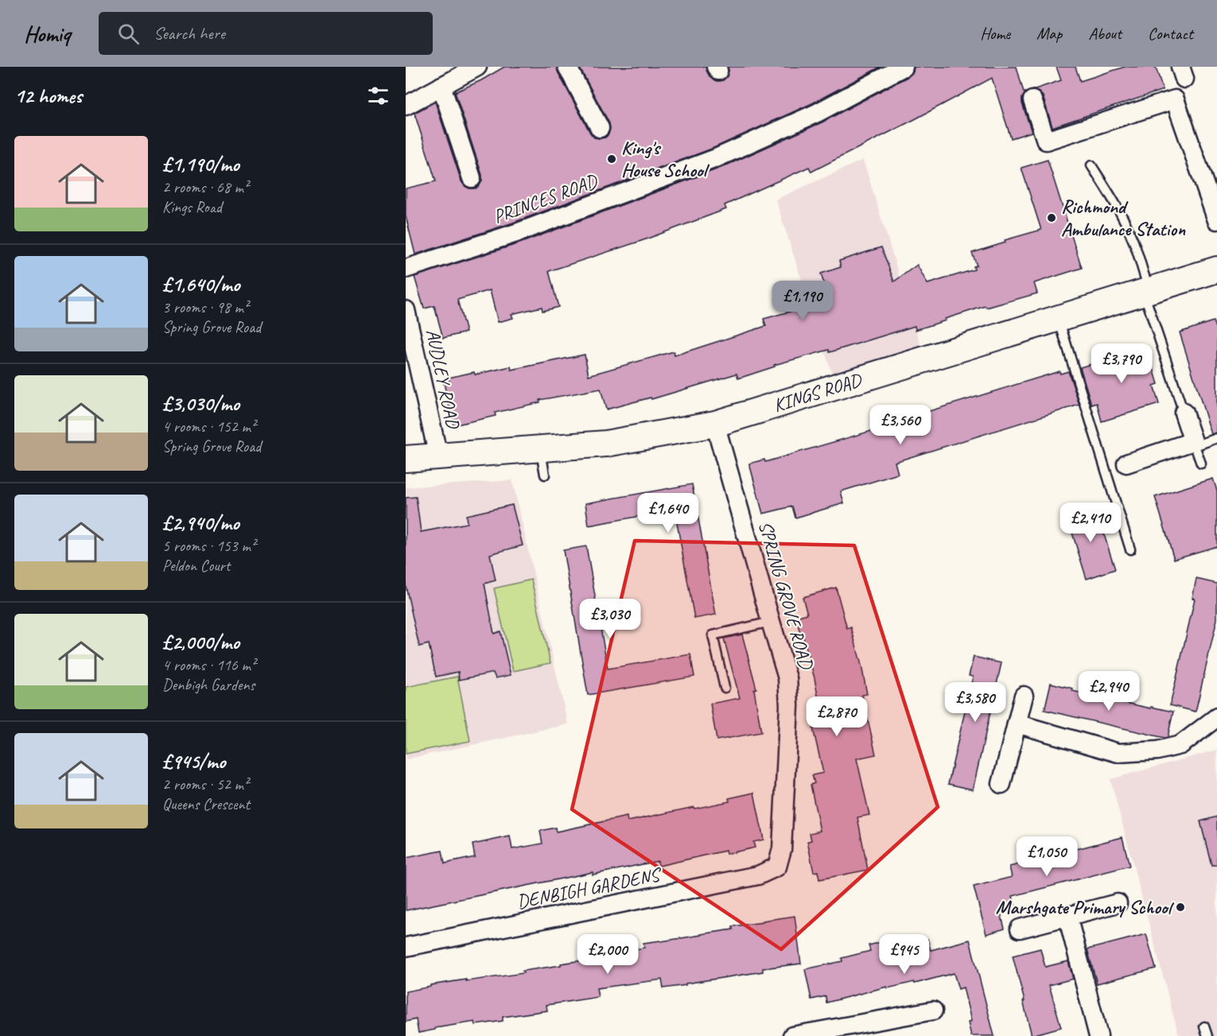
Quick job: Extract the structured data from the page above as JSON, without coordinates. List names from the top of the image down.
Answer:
{
  "streets": {
    "street": [
      "PRINCES ROAD",
      "AUDLEY ROAD",
      "KINGS ROAD",
      "SPRING GROVE ROAD",
      "DENBIGH GARDENS"
    ]
  },
  "crossings": [
    ["AUDLEY ROAD", "KINGS ROAD"],
    ["KINGS ROAD", "SPRING GROVE ROAD"],
    ["SPRING GROVE ROAD", "DENBIGH GARDENS"]
  ],
  "places": ["King's House School", "Richmond Ambulance Station", "Marshgate Primary School"],
  "page": {
    "header": "Homiq",
    "search": "Search here",
    "nav": [
      "Home",
      "Map",
      "About",
      "Contact"
    ],
    "heading": "12 homes",
    "list": [
      {
        "name": "£1,190/mo",
        "note": "2 rooms · 68 m² · Kings Road"
      },
      {
        "name": "£1,640/mo",
        "note": "3 rooms · 98 m² · Spring Grove Road"
      },
      {
        "name": "£3,030/mo",
        "note": "4 rooms · 152 m² · Spring Grove Road"
      },
      {
        "name": "£2,940/mo",
        "note": "5 rooms · 153 m² · Peldon Court"
      },
      {
        "name": "£2,000/mo",
        "note": "4 rooms · 116 m² · Denbigh Gardens"
      },
      {
        "name": "£945/mo",
        "note": "2 rooms · 52 m² · Queens Crescent"
      }
    ],
    "price": [
      "£1,190",
      "£3,790",
      "£3,560",
      "£1,640",
      "£2,410",
      "£3,030",
      "£2,940",
      "£3,580",
      "£2,870",
      "£1,050",
      "£2,000",
      "£945"
    ]
  }
}
